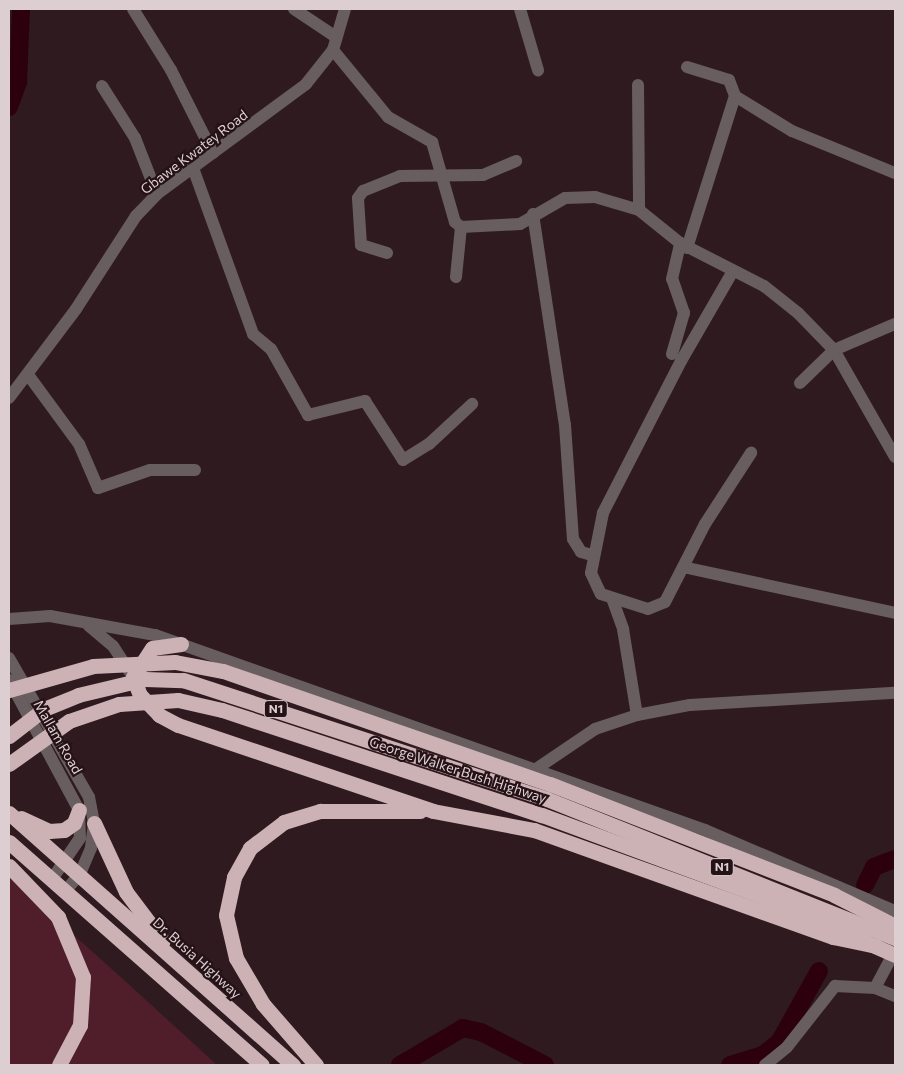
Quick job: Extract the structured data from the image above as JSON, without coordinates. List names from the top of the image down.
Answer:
{
  "streets": {
    "highway": ["N1", "George Walker Bush Highway", "Dr. Busia Highway"],
    "street": ["Gbawe Kwatey Road", "Mallam Road"]
  }
}
